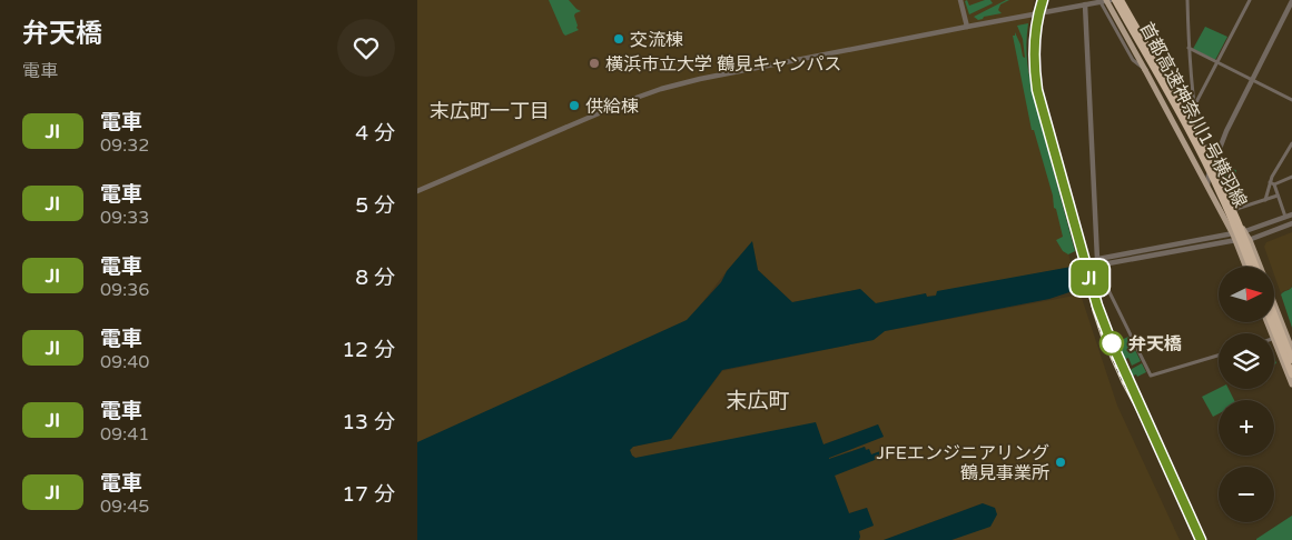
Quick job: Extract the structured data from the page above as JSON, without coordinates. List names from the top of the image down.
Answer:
{
  "streets": {
    "highway": ["首都高速神奈川1号横羽線"]
  },
  "districts": ["末広町一丁目", "末広町"],
  "places": [
    "交流棟",
    "横浜市立大学 鶴見キャンパス",
    "供給棟",
    "弁天橋",
    "JFEエンジニアリング 鶴見事業所"
  ],
  "north": "right",
  "page": {
    "heading": ["弁天橋", "電車"],
    "on_map": "JI",
    "list": [
      {
        "mark": "JI",
        "name": "電車",
        "note": "09:32",
        "value": "4 分"
      },
      {
        "mark": "JI",
        "name": "電車",
        "note": "09:33",
        "value": "5 分"
      },
      {
        "mark": "JI",
        "name": "電車",
        "note": "09:36",
        "value": "8 分"
      },
      {
        "mark": "JI",
        "name": "電車",
        "note": "09:40",
        "value": "12 分"
      },
      {
        "mark": "JI",
        "name": "電車",
        "note": "09:41",
        "value": "13 分"
      },
      {
        "mark": "JI",
        "name": "電車",
        "note": "09:45",
        "value": "17 分"
      }
    ],
    "map_buttons": ["+", "−"]
  }
}
